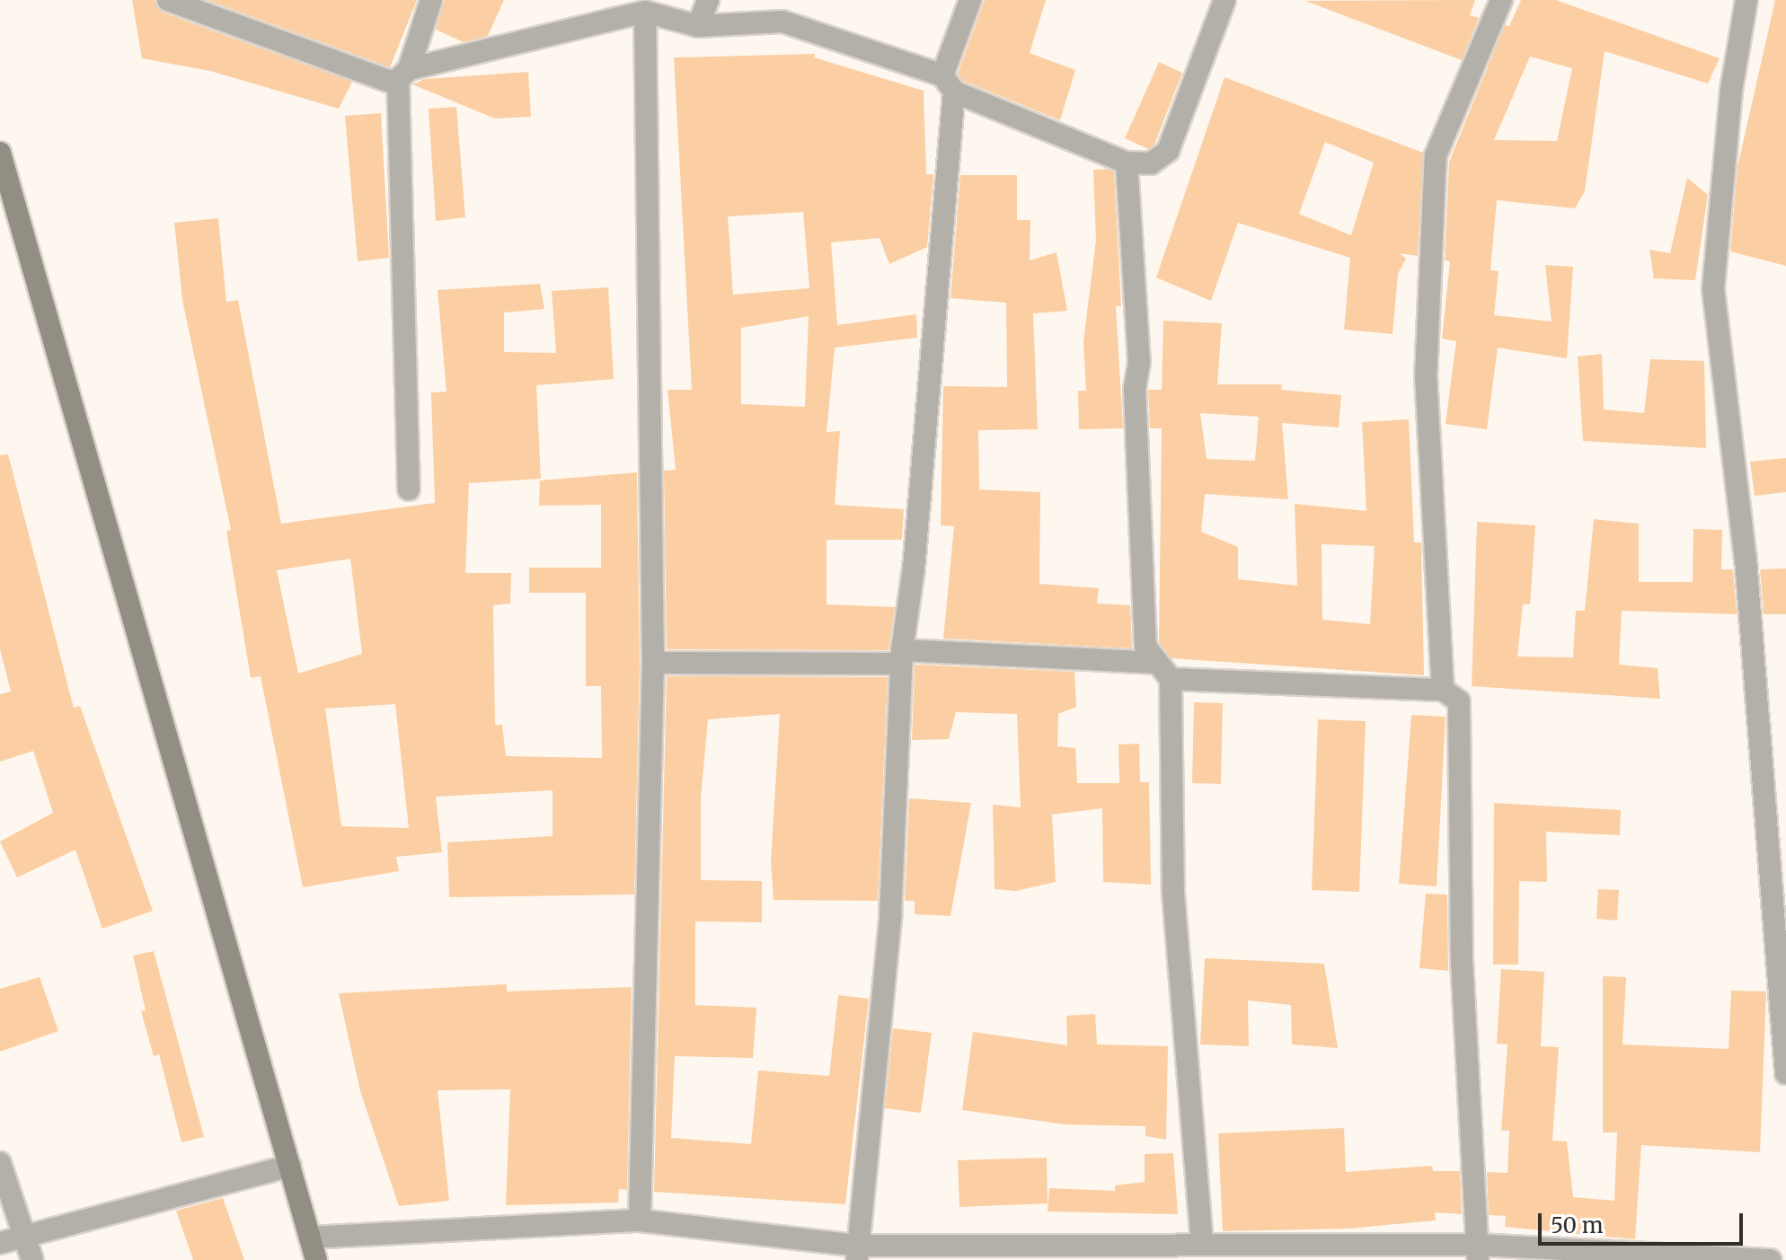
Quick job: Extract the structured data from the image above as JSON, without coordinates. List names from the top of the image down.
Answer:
{
  "scale_bar": "50 m"
}
